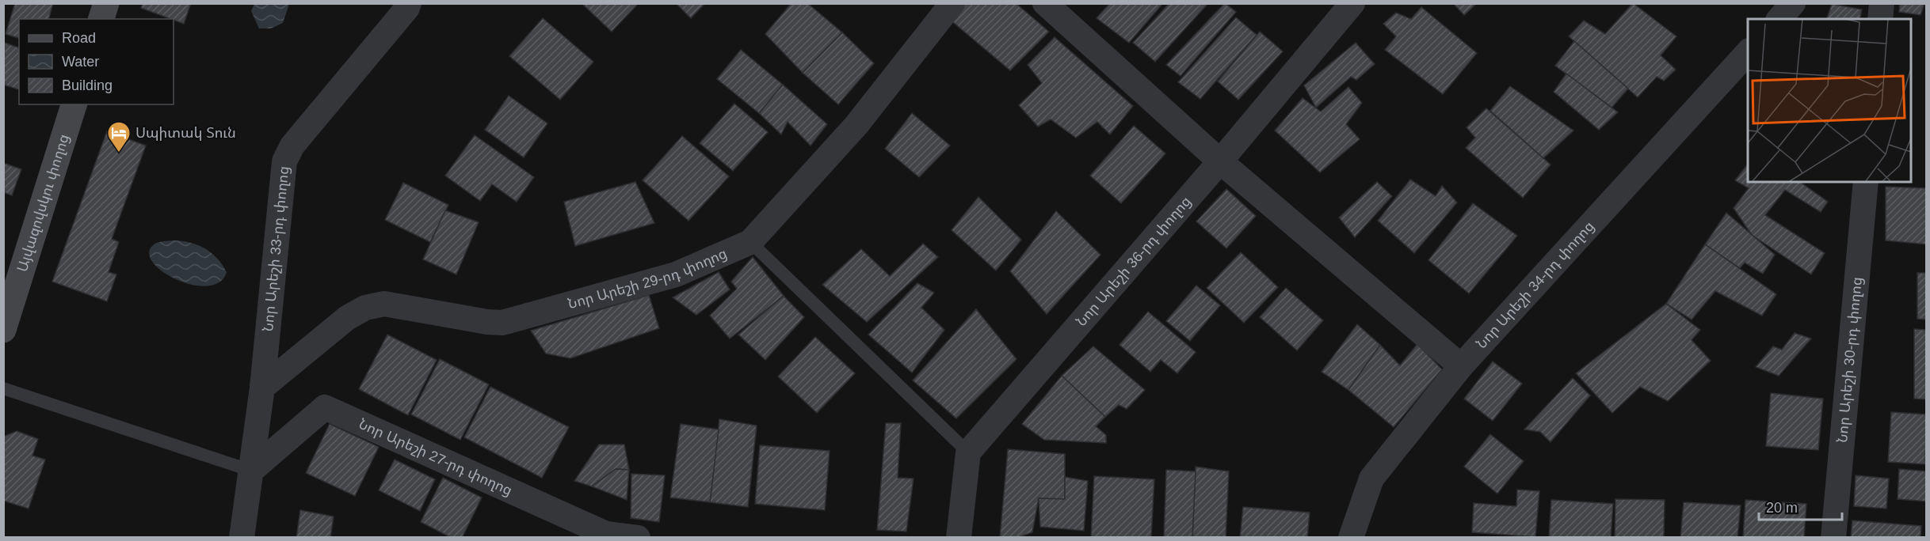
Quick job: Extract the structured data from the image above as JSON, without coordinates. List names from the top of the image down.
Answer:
{
  "streets": {
    "main road": ["Այվազովսկու փողոց"],
    "street": [
      "Նոր Արեշի 33-րդ փողոց",
      "Նոր Արեշի 36-րդ փողոց",
      "Նոր Արեշի 29-րդ փողոց",
      "Նոր Արեշի 34-րդ փողոց",
      "Նոր Արեշի 30-րդ փողոց",
      "Նոր Արեշի 27-րդ փողոց"
    ]
  },
  "crossings": [
    ["Նոր Արեշի 33-րդ փողոց", "Նոր Արեշի 29-րդ փողոց"],
    ["Նոր Արեշի 33-րդ փողոց", "Նոր Արեշի 27-րդ փողոց"]
  ],
  "places": {
    "hotel": ["Սպիտակ Տուն"]
  },
  "legend": ["Road", "Water", "Building"],
  "scale_bar": "20 m"
}
